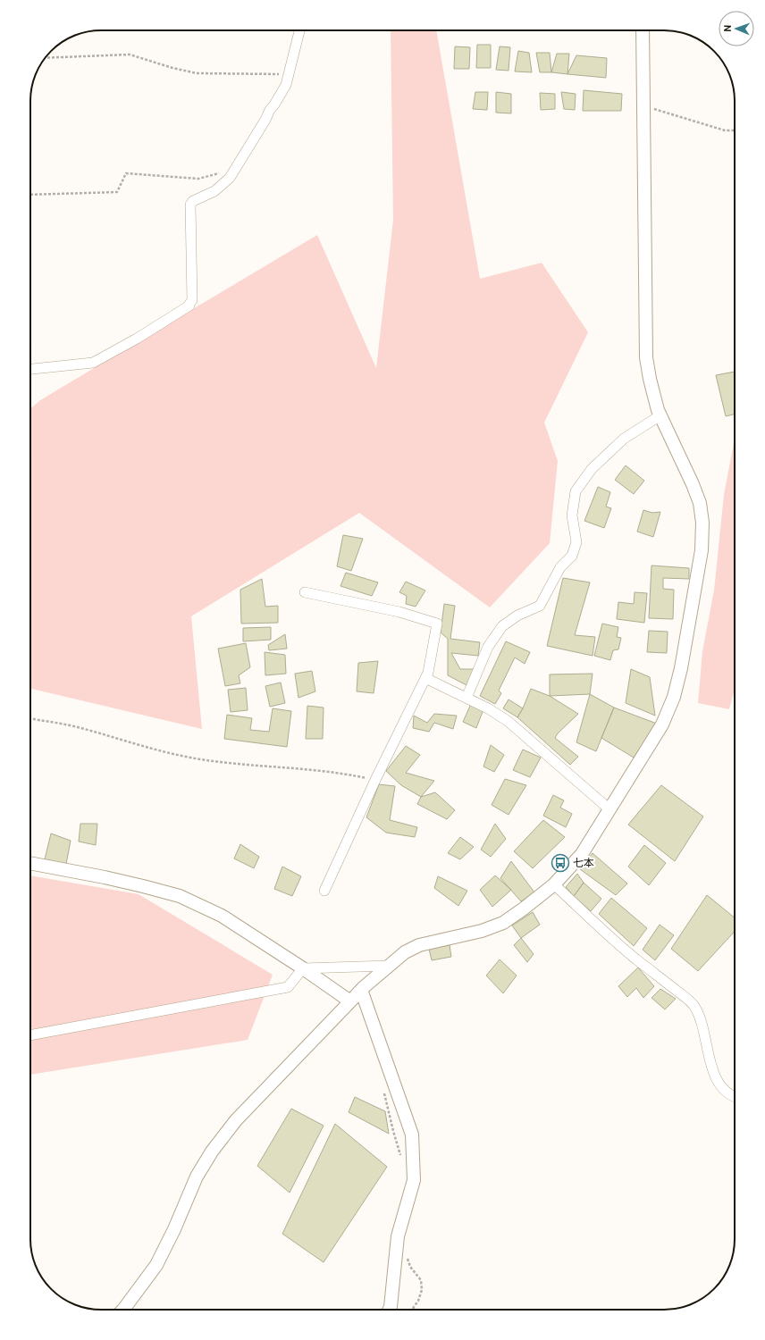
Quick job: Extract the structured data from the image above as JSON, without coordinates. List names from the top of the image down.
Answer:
{
  "places": {
    "bus stop": ["七本"]
  },
  "north": "left"
}
